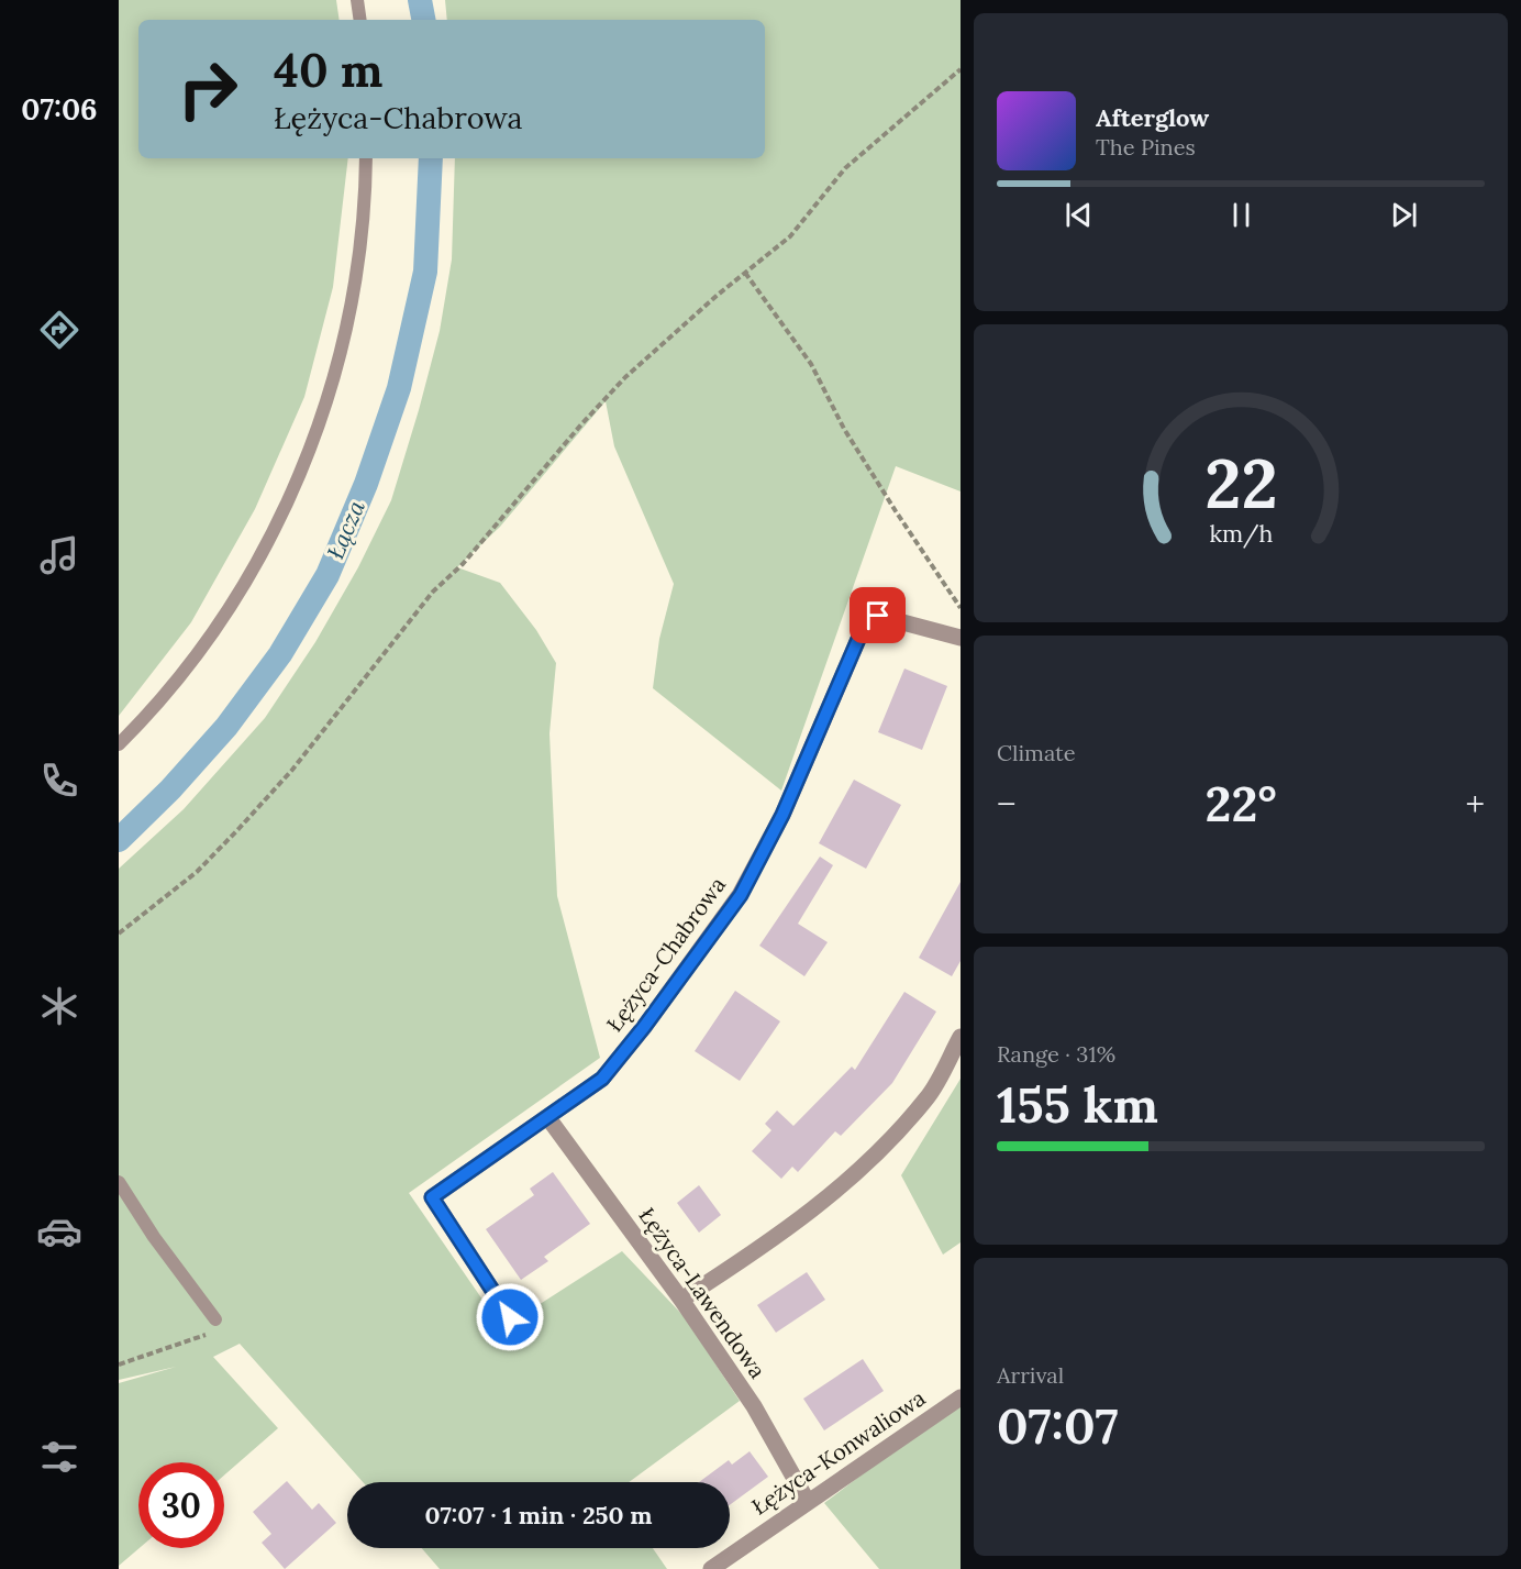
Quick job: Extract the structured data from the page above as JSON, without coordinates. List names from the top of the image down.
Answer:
{
  "streets": {
    "street": ["Łężyca-Chabrowa", "Łężyca-Lawendowa", "Łężyca-Konwaliowa"]
  },
  "crossings": [
    ["Łężyca-Chabrowa", "Łężyca-Lawendowa"],
    ["Łężyca-Lawendowa", "Łężyca-Konwaliowa"]
  ],
  "water": ["Łącza"],
  "page": {
    "tabs": "07:06",
    "turn": ["40 m", "Łężyca-Chabrowa"],
    "song": ["Afterglow", "The Pines"],
    "tile": [
      "Climate",
      ["Range · 31%", "155 km"],
      ["Arrival", "07:07"]
    ],
    "heat": ["−", "22°", "+"],
    "limit": "30",
    "trip": "07:07 · 1 min · 250 m",
    "gauge": ["22", "km/h"]
  }
}
